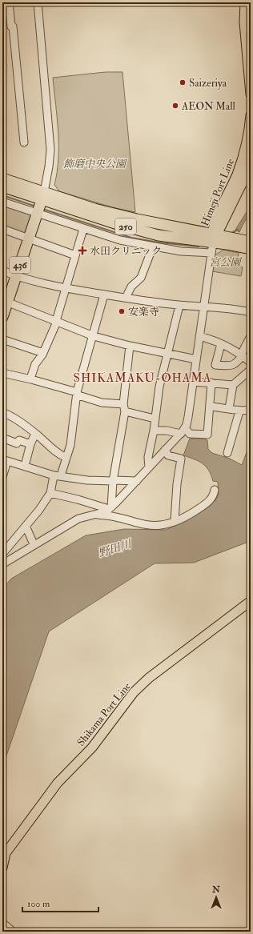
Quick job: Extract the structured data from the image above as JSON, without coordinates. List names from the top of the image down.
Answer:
{
  "streets": {
    "highway": ["250", "436"],
    "main road": ["Himeji Port Line", "Shikama Port Line"]
  },
  "crossings": [
    ["Himeji Port Line", "250"],
    ["250", "436"]
  ],
  "districts": ["SHIKAMAKU-OHAMA"],
  "water": ["野田川"],
  "parks": ["飾磨中央公園", "宮公園"],
  "places": {
    "other": ["Saizeriya", "AEON Mall", "安楽寺"],
    "health": ["水田クリニック"]
  },
  "scale_bar": "100 m",
  "north": "top"
}
